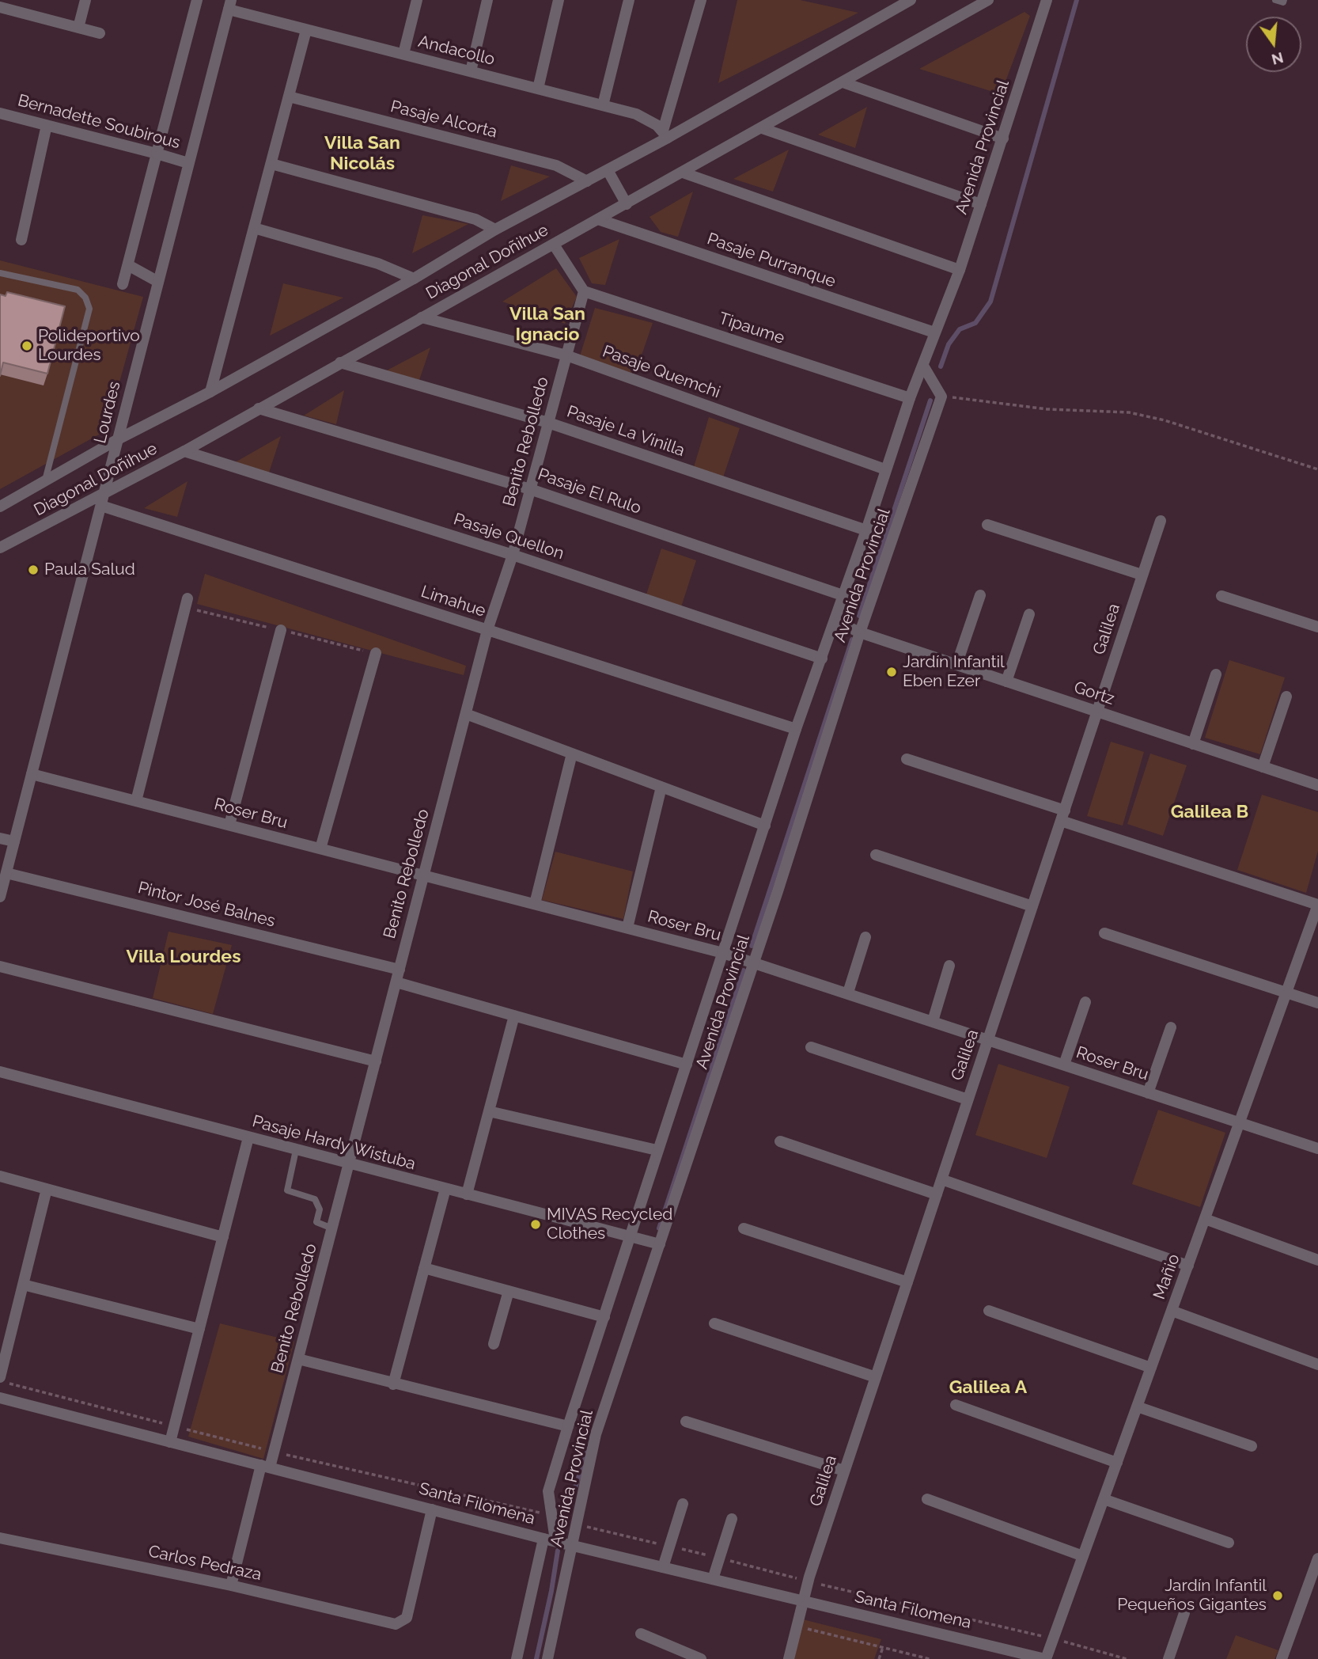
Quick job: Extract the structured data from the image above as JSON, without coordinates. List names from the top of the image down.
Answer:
{
  "streets": {
    "street": [
      "Andacollo",
      "Pasaje Alcorta",
      "Bernadette Soubirous",
      "Avenida Provincial",
      "Pasaje Purranque",
      "Diagonal Doñihue",
      "Tipaume",
      "Pasaje Quemchi",
      "Lourdes",
      "Pasaje La Vinilla",
      "Benito Rebolledo",
      "Pasaje El Rulo",
      "Pasaje Quellon",
      "Limahue",
      "Galilea",
      "Gortz",
      "Roser Bru",
      "Pintor José Balnes",
      "Pasaje Hardy Wistuba",
      "Mañio",
      "Santa Filomena",
      "Carlos Pedraza"
    ]
  },
  "crossings": [
    ["Andacollo", "Diagonal Doñihue"],
    ["Andacollo", "Lourdes"],
    ["Pasaje Alcorta", "Diagonal Doñihue"],
    ["Bernadette Soubirous", "Lourdes"],
    ["Avenida Provincial", "Pasaje Purranque"],
    ["Avenida Provincial", "Tipaume"],
    ["Avenida Provincial", "Pasaje Quemchi"],
    ["Avenida Provincial", "Pasaje La Vinilla"],
    ["Avenida Provincial", "Pasaje El Rulo"],
    ["Avenida Provincial", "Pasaje Quellon"],
    ["Avenida Provincial", "Limahue"],
    ["Avenida Provincial", "Gortz"],
    ["Avenida Provincial", "Roser Bru"],
    ["Avenida Provincial", "Pasaje Hardy Wistuba"],
    ["Avenida Provincial", "Santa Filomena"],
    ["Pasaje Purranque", "Diagonal Doñihue"],
    ["Diagonal Doñihue", "Pasaje Quemchi"],
    ["Diagonal Doñihue", "Lourdes"],
    ["Diagonal Doñihue", "Pasaje La Vinilla"],
    ["Diagonal Doñihue", "Pasaje El Rulo"],
    ["Diagonal Doñihue", "Pasaje Quellon"],
    ["Tipaume", "Benito Rebolledo"],
    ["Pasaje Quemchi", "Benito Rebolledo"],
    ["Lourdes", "Limahue"],
    ["Lourdes", "Roser Bru"],
    ["Lourdes", "Pintor José Balnes"],
    ["Pasaje La Vinilla", "Benito Rebolledo"],
    ["Benito Rebolledo", "Pasaje El Rulo"],
    ["Benito Rebolledo", "Pasaje Quellon"],
    ["Benito Rebolledo", "Limahue"],
    ["Benito Rebolledo", "Roser Bru"],
    ["Benito Rebolledo", "Pintor José Balnes"],
    ["Benito Rebolledo", "Pasaje Hardy Wistuba"],
    ["Benito Rebolledo", "Santa Filomena"],
    ["Benito Rebolledo", "Carlos Pedraza"],
    ["Galilea", "Gortz"],
    ["Galilea", "Roser Bru"],
    ["Galilea", "Santa Filomena"],
    ["Roser Bru", "Mañio"],
    ["Mañio", "Santa Filomena"],
    ["Santa Filomena", "Carlos Pedraza"]
  ],
  "districts": [
    "Villa San Nicolás",
    "Villa San Ignacio",
    "Galilea B",
    "Villa Lourdes",
    "Galilea A"
  ],
  "places": [
    "Polideportivo Lourdes",
    "Paula Salud",
    "Jardín Infantil Eben Ezer",
    "MIVAS Recycled Clothes",
    "Jardín Infantil Pequeños Gigantes"
  ],
  "north": "bottom"
}
